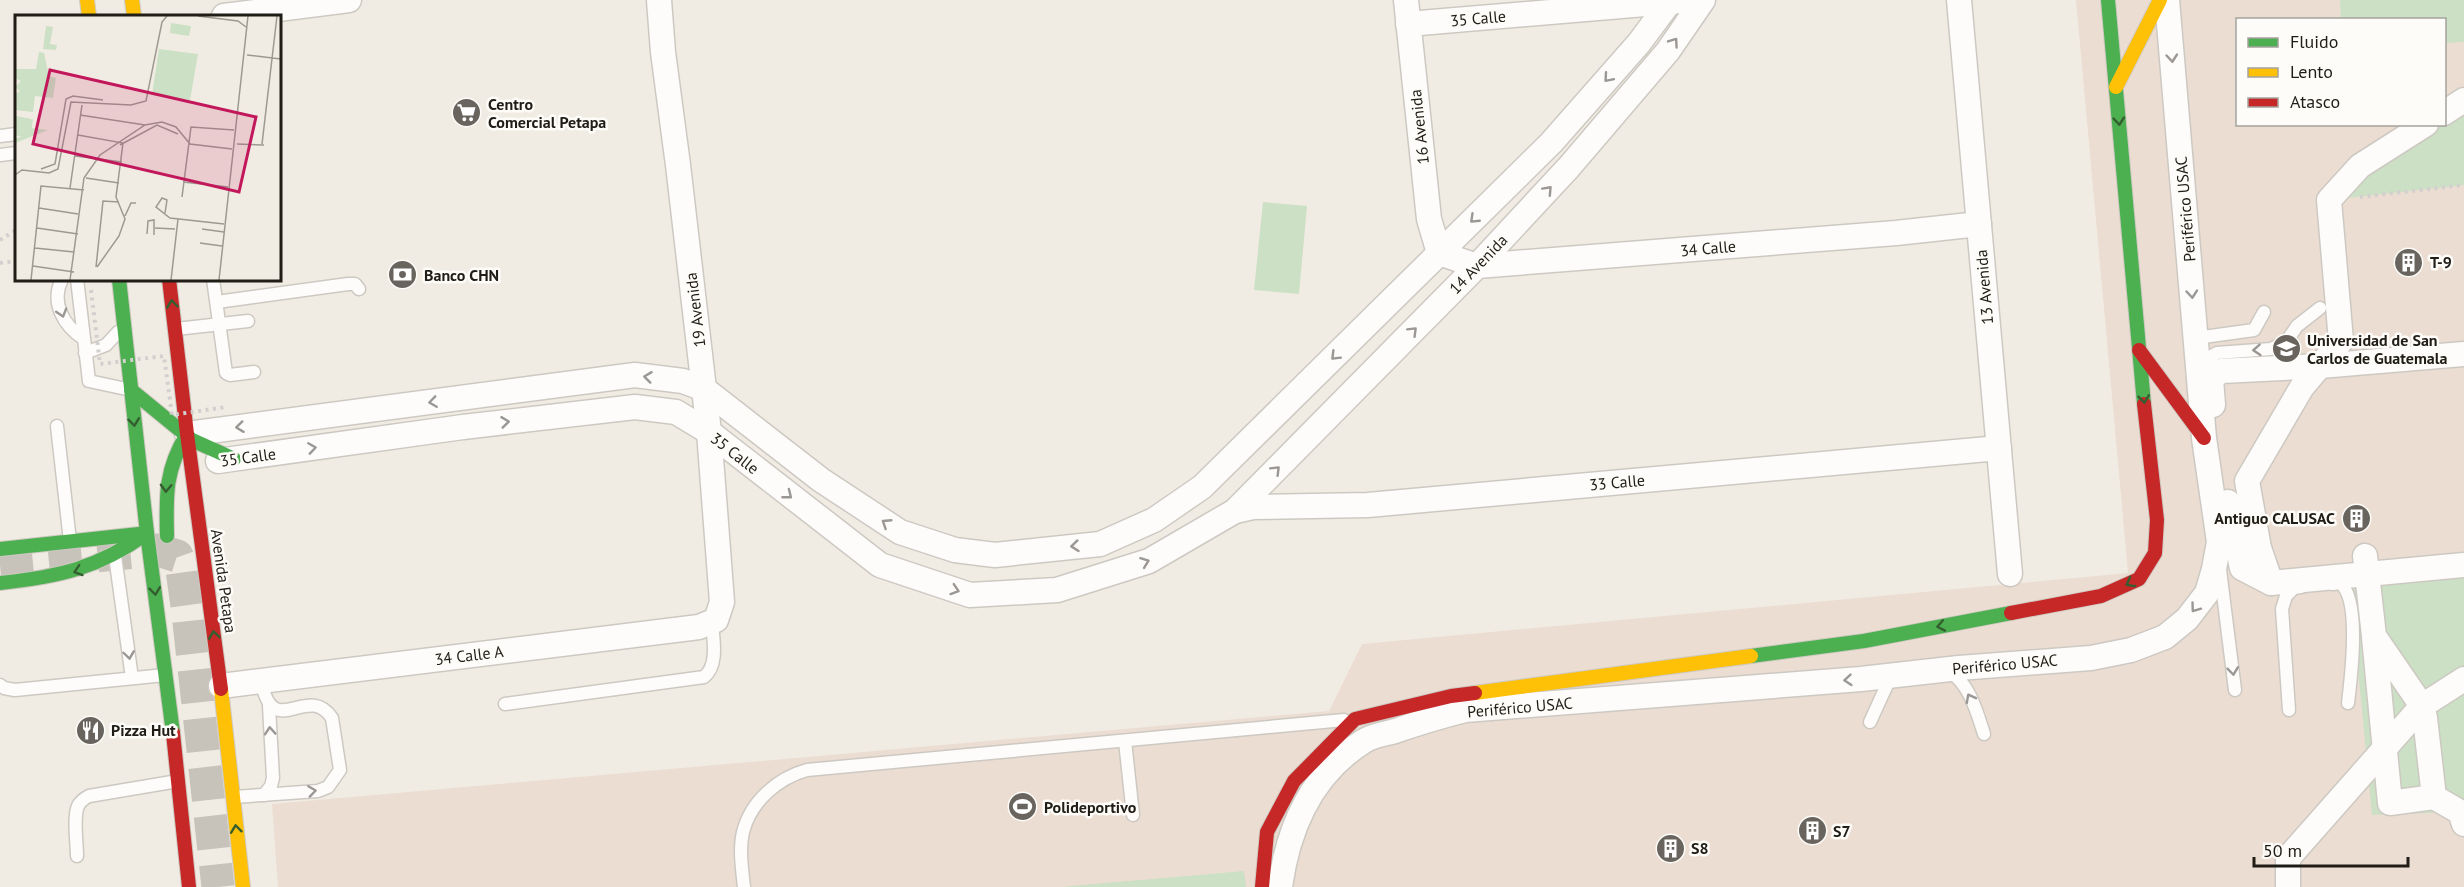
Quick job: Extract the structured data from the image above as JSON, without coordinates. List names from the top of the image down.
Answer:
{
  "streets": {
    "street": [
      "35 Calle",
      "16 Avenida",
      "Periférico USAC",
      "34 Calle",
      "14 Avenida",
      "13 Avenida",
      "19 Avenida",
      "33 Calle",
      "Avenida Petapa",
      "34 Calle A"
    ]
  },
  "crossings": [
    ["35 Calle", "16 Avenida"],
    ["35 Calle", "14 Avenida"],
    ["35 Calle", "19 Avenida"],
    ["35 Calle", "33 Calle"],
    ["35 Calle", "Avenida Petapa"],
    ["16 Avenida", "34 Calle"],
    ["16 Avenida", "14 Avenida"],
    ["34 Calle", "14 Avenida"],
    ["34 Calle", "13 Avenida"],
    ["14 Avenida", "33 Calle"],
    ["13 Avenida", "33 Calle"],
    ["19 Avenida", "34 Calle A"],
    ["Avenida Petapa", "34 Calle A"]
  ],
  "places": {
    "supermarket": ["Centro Comercial Petapa"],
    "building": [
      "T-9",
      "Antiguo CALUSAC",
      "S7",
      "S8"
    ],
    "bank": ["Banco CHN"],
    "school or university": ["Universidad de San Carlos de Guatemala"],
    "restaurant": ["Pizza Hut"],
    "sports": ["Polideportivo"]
  },
  "legend": ["Fluido", "Lento", "Atasco"],
  "scale_bar": "50 m"
}
